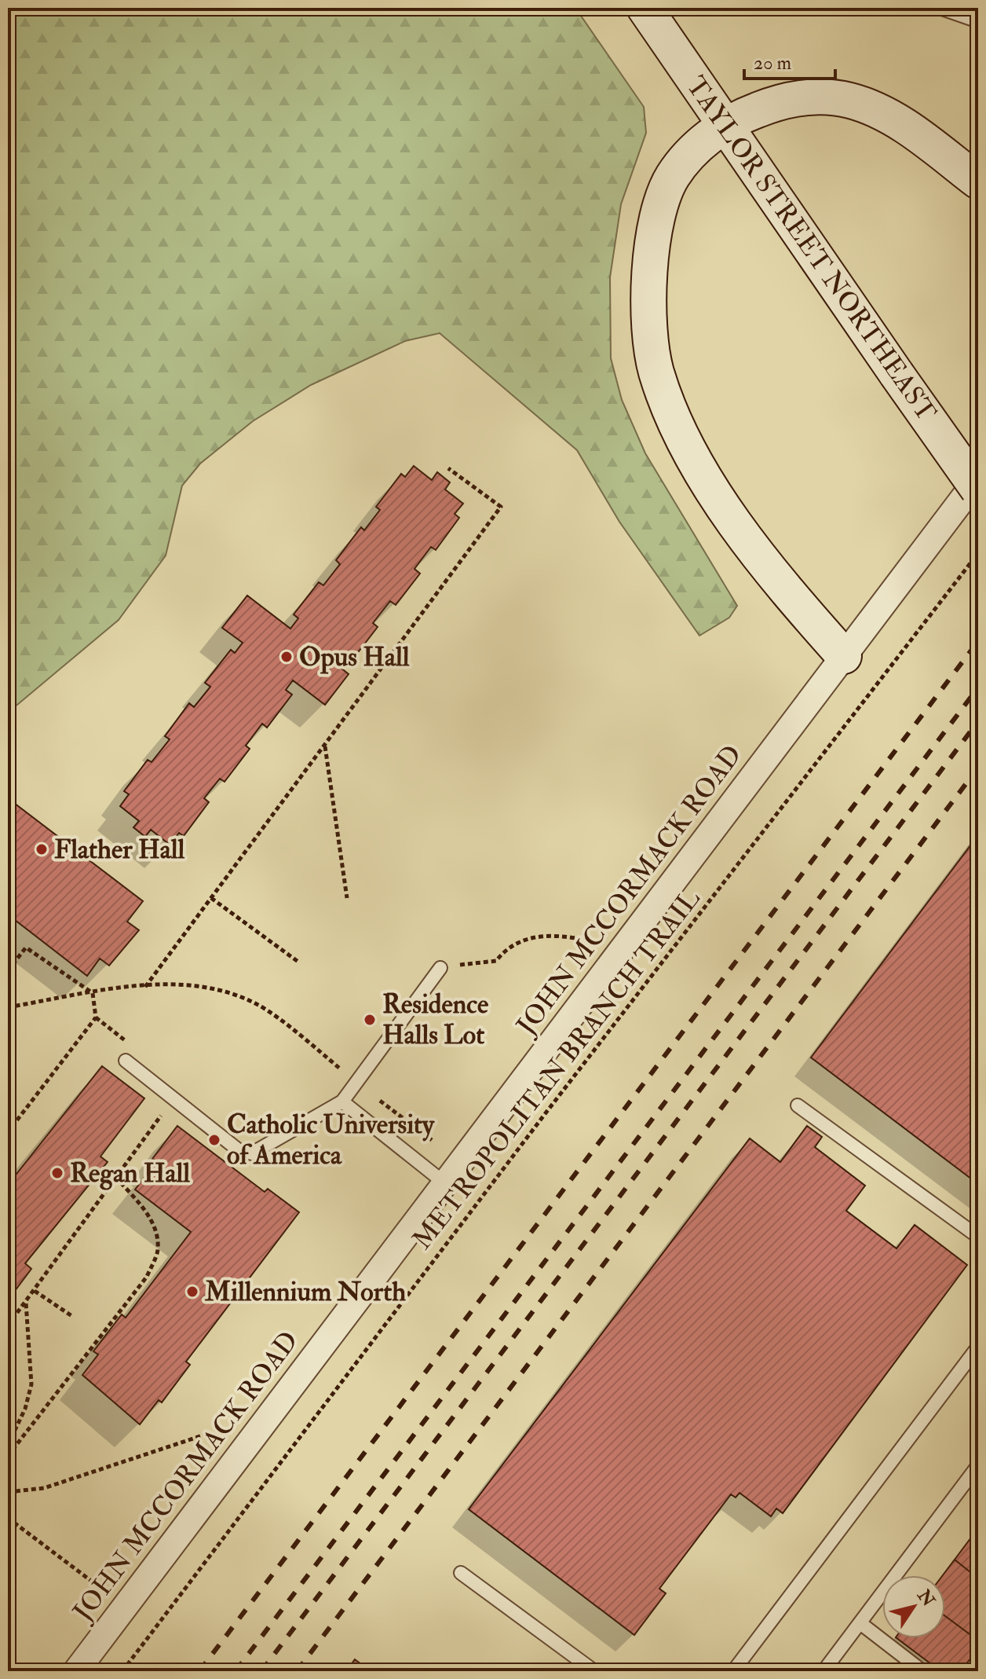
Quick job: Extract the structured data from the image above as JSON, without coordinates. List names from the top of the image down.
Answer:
{
  "streets": {
    "main road": ["TAYLOR STREET NORTHEAST"],
    "street": ["JOHN MCCORMACK ROAD"],
    "path": ["METROPOLITAN BRANCH TRAIL"]
  },
  "places": [
    "Opus Hall",
    "Flather Hall",
    "Residence Halls Lot",
    "Catholic University of America",
    "Regan Hall",
    "Millennium North"
  ],
  "scale_bar": "20 m",
  "north": "top right"
}
